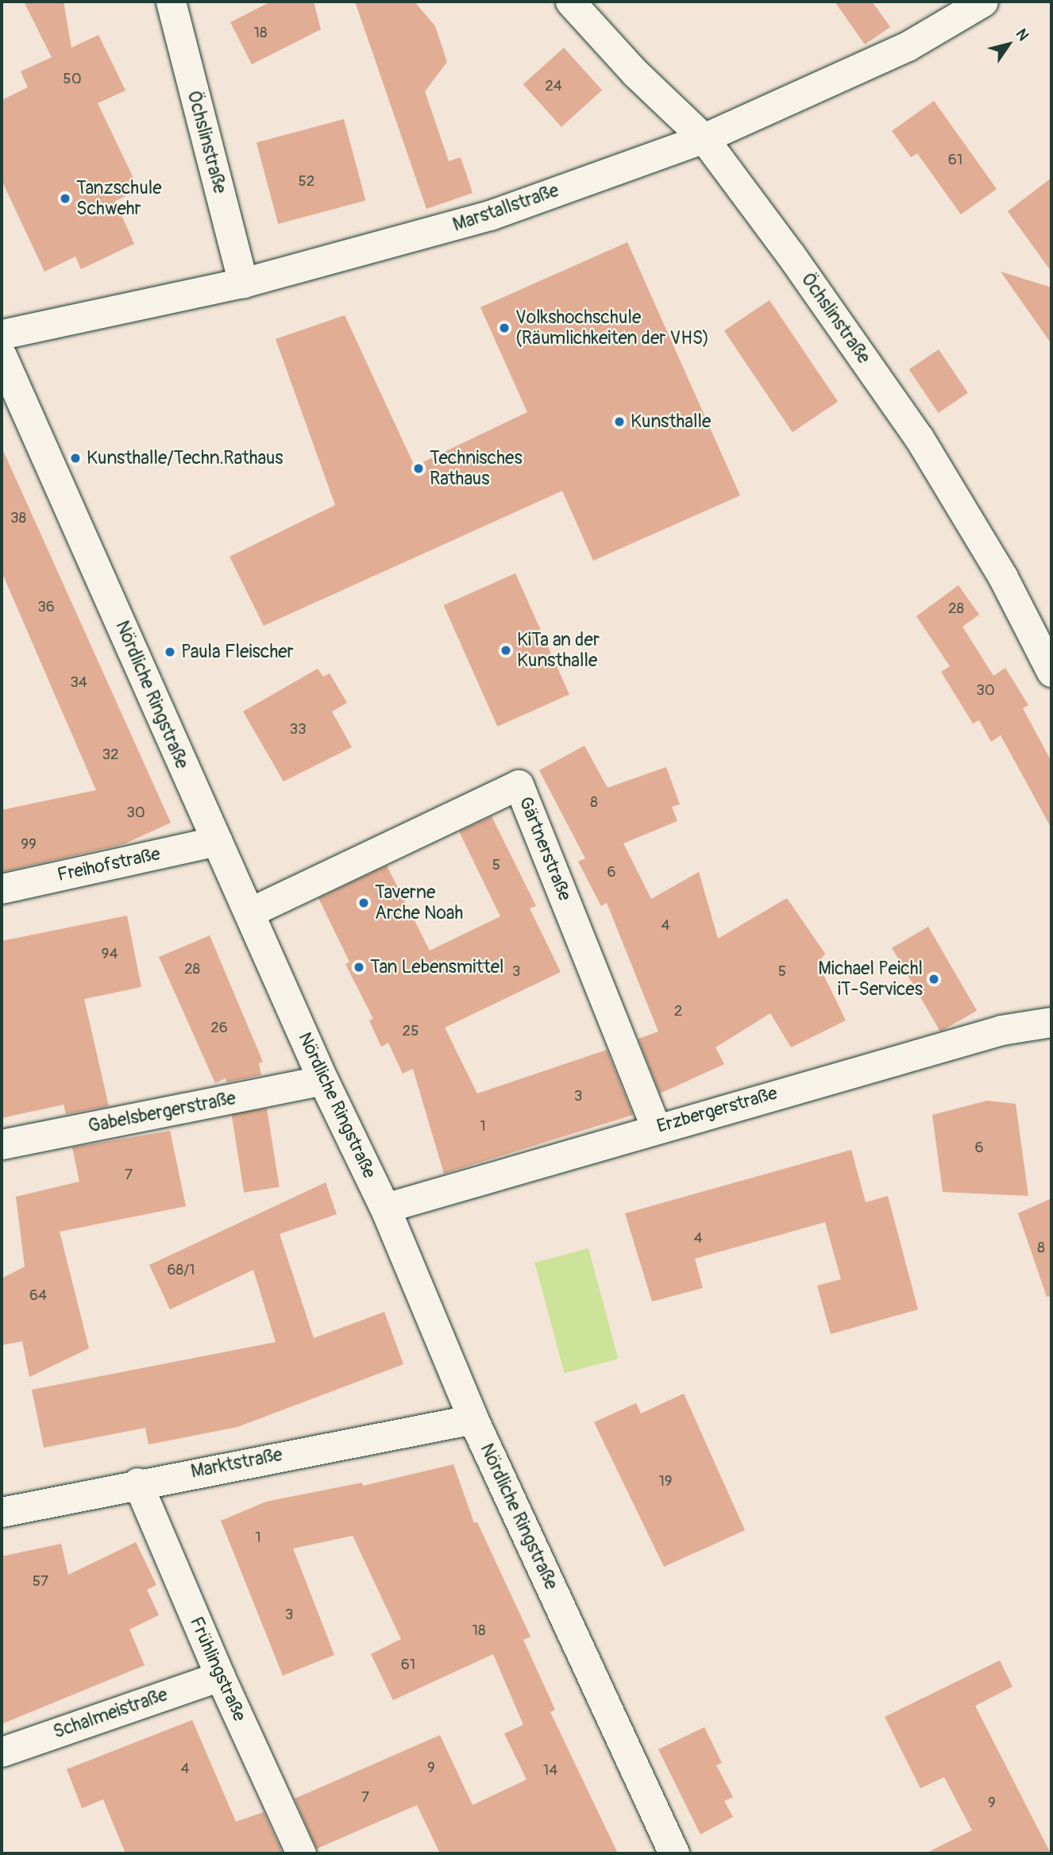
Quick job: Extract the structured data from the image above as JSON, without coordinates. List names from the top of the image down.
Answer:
{
  "streets": {
    "street": [
      "Öchslinstraße",
      "Marstallstraße",
      "Nördliche Ringstraße",
      "Gärtnerstraße",
      "Freihofstraße",
      "Erzbergerstraße",
      "Gabelsbergerstraße",
      "Marktstraße",
      "Frühlingstraße",
      "Schalmeistraße"
    ]
  },
  "crossings": [
    ["Öchslinstraße", "Marstallstraße"],
    ["Nördliche Ringstraße", "Gärtnerstraße"],
    ["Nördliche Ringstraße", "Freihofstraße"],
    ["Nördliche Ringstraße", "Erzbergerstraße"],
    ["Nördliche Ringstraße", "Gabelsbergerstraße"],
    ["Nördliche Ringstraße", "Marktstraße"],
    ["Gärtnerstraße", "Erzbergerstraße"],
    ["Marktstraße", "Frühlingstraße"],
    ["Frühlingstraße", "Schalmeistraße"]
  ],
  "places": [
    "Tanzschule Schwehr",
    "Volkshochschule (Räumlichkeiten der VHS)",
    "Kunsthalle",
    "Kunsthalle/Techn.Rathaus",
    "Technisches Rathaus",
    "KiTa an der Kunsthalle",
    "Paula Fleischer",
    "Taverne Arche Noah",
    "Tan Lebensmittel",
    "Michael Peichl iT-Services"
  ],
  "house_numbers": [
    "18",
    "50",
    "24",
    "61",
    "52",
    "38",
    "36",
    "28",
    "34",
    "30",
    "33",
    "32",
    "8",
    "30",
    "99",
    "5",
    "6",
    "4",
    "94",
    "28",
    "3",
    "5",
    "2",
    "26",
    "25",
    "3",
    "1",
    "6",
    "7",
    "4",
    "8",
    "68/1",
    "64",
    "19",
    "1",
    "57",
    "3",
    "18",
    "61",
    "9",
    "4",
    "14",
    "7",
    "9"
  ],
  "north": "top right"
}
